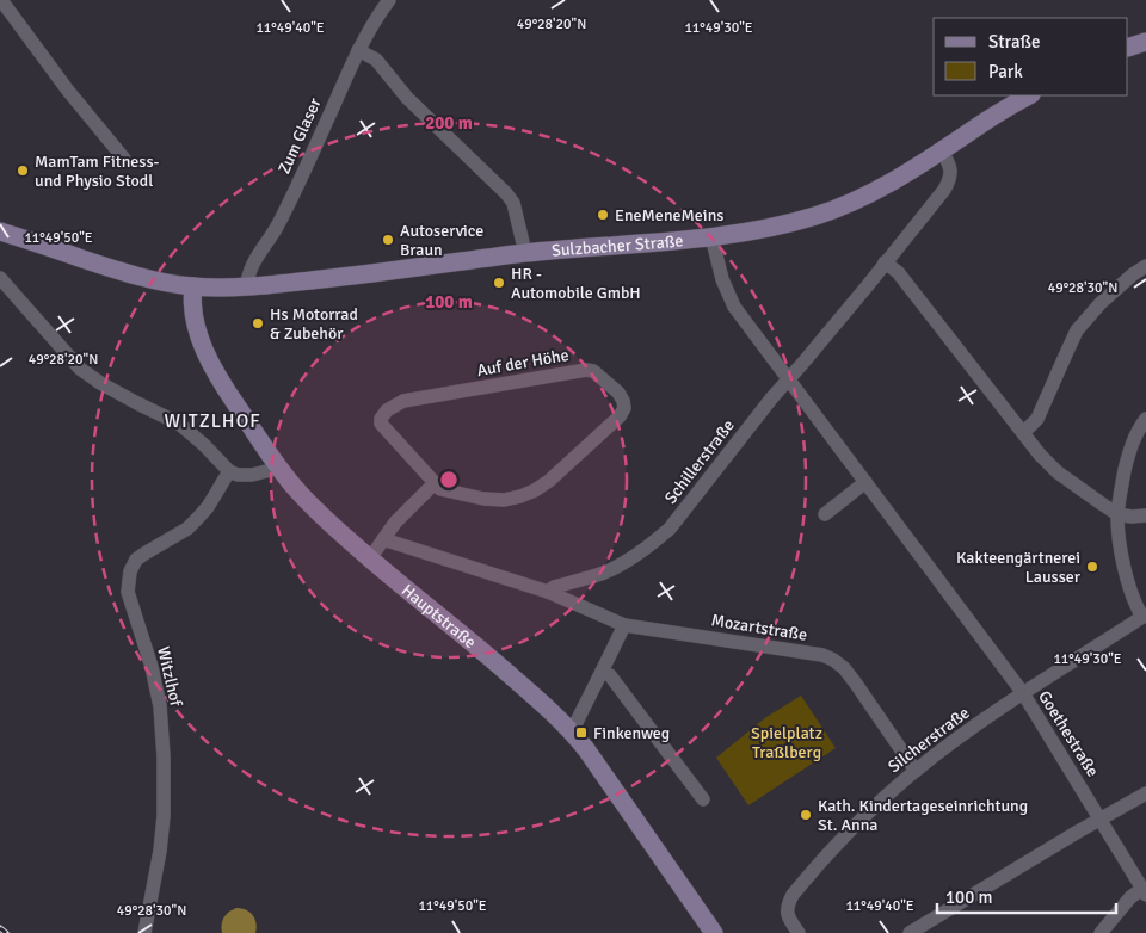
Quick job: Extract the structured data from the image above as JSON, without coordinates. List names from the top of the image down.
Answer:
{
  "streets": {
    "main road": ["Sulzbacher Straße", "Hauptstraße"],
    "street": [
      "Zum Glaser",
      "Auf der Höhe",
      "Schillerstraße",
      "Mozartstraße",
      "Witzlhof",
      "Goethestraße",
      "Silcherstraße"
    ]
  },
  "crossings": [
    ["Zum Glaser", "Sulzbacher Straße"],
    ["Sulzbacher Straße", "Schillerstraße"],
    ["Sulzbacher Straße", "Hauptstraße"],
    ["Sulzbacher Straße", "Goethestraße"],
    ["Schillerstraße", "Mozartstraße"],
    ["Schillerstraße", "Goethestraße"],
    ["Mozartstraße", "Silcherstraße"],
    ["Goethestraße", "Silcherstraße"]
  ],
  "districts": ["WITZLHOF"],
  "parks": ["Spielplatz Traßlberg"],
  "places": {
    "other": [
      "MamTam Fitness- und Physio Stodl",
      "EneMeneMeins",
      "Autoservice Braun",
      "HR - Automobile GmbH",
      "Hs Motorrad & Zubehör",
      "Kakteengärtnerei Lausser",
      "Kath. Kindertageseinrichtung St. Anna"
    ],
    "transit": ["Finkenweg"]
  },
  "legend": ["Straße", "Park"],
  "scale_bar": "100 m",
  "coordinates": [
    "49°28'20\"N",
    "11°49'40\"E",
    "11°49'30\"E",
    "11°49'50\"E",
    "49°28'30\"N"
  ],
  "rings": ["200 m", "100 m"]
}
